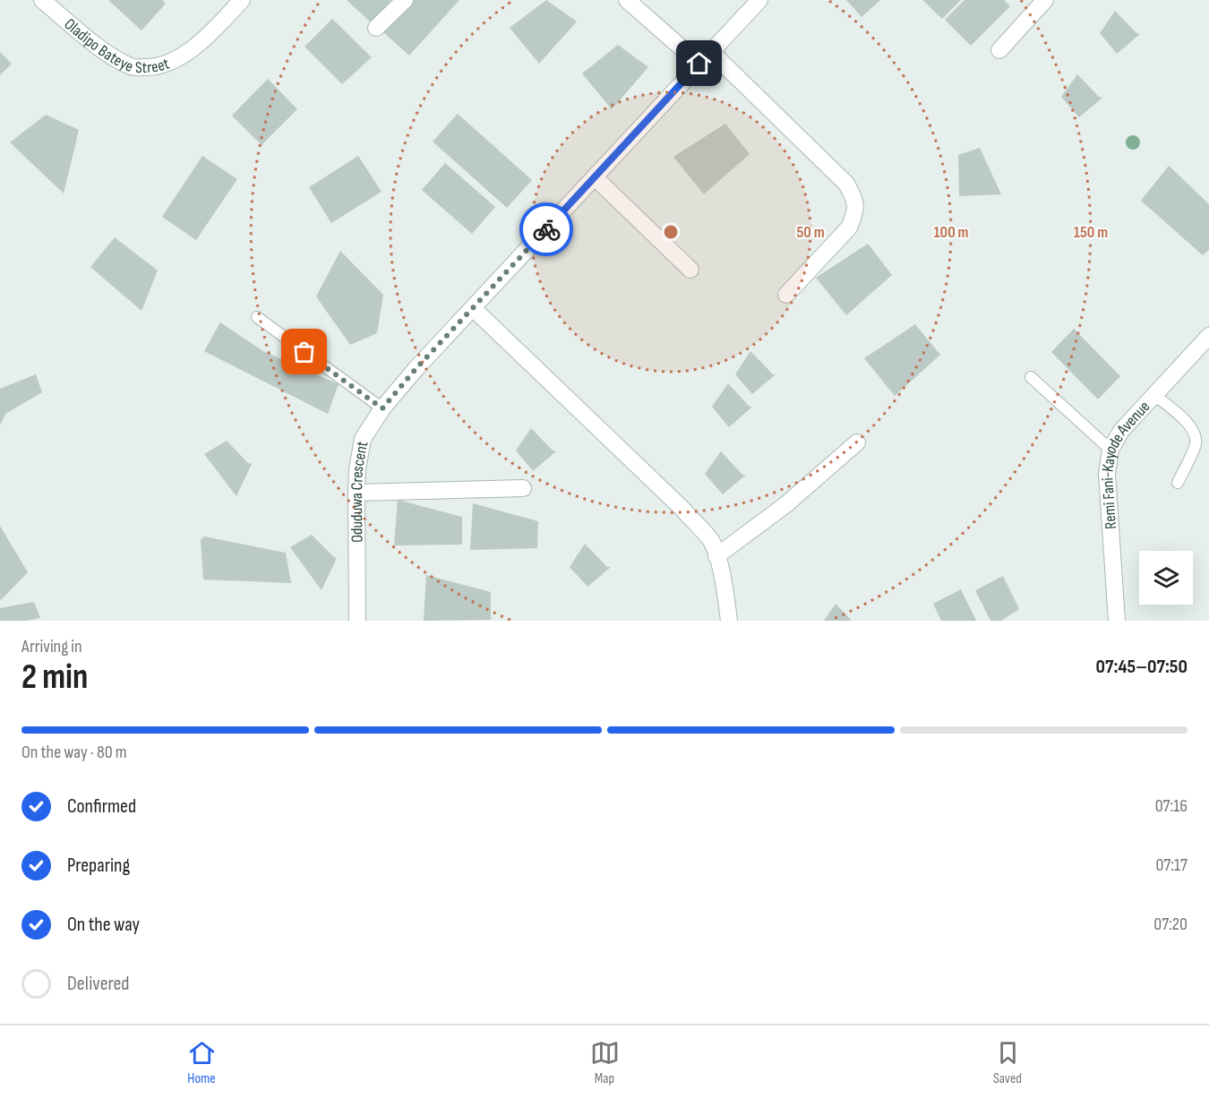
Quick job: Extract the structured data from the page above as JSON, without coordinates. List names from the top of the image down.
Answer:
{
  "streets": {
    "street": ["Oladipo Bateye Street", "Remi Fani-Kayode Avenue", "Oduduwa Crescent"]
  },
  "page": {
    "heading": ["2 min", "Arriving in", "07:45–07:50"],
    "bar": "On the way · 80 m",
    "list": [
      ["Confirmed", "07:16"],
      ["Preparing", "07:17"],
      ["On the way", "07:20"],
      "Delivered"
    ],
    "tabs": ["Home", "Map", "Saved"]
  },
  "rings": ["50 m", "100 m", "150 m"]
}
